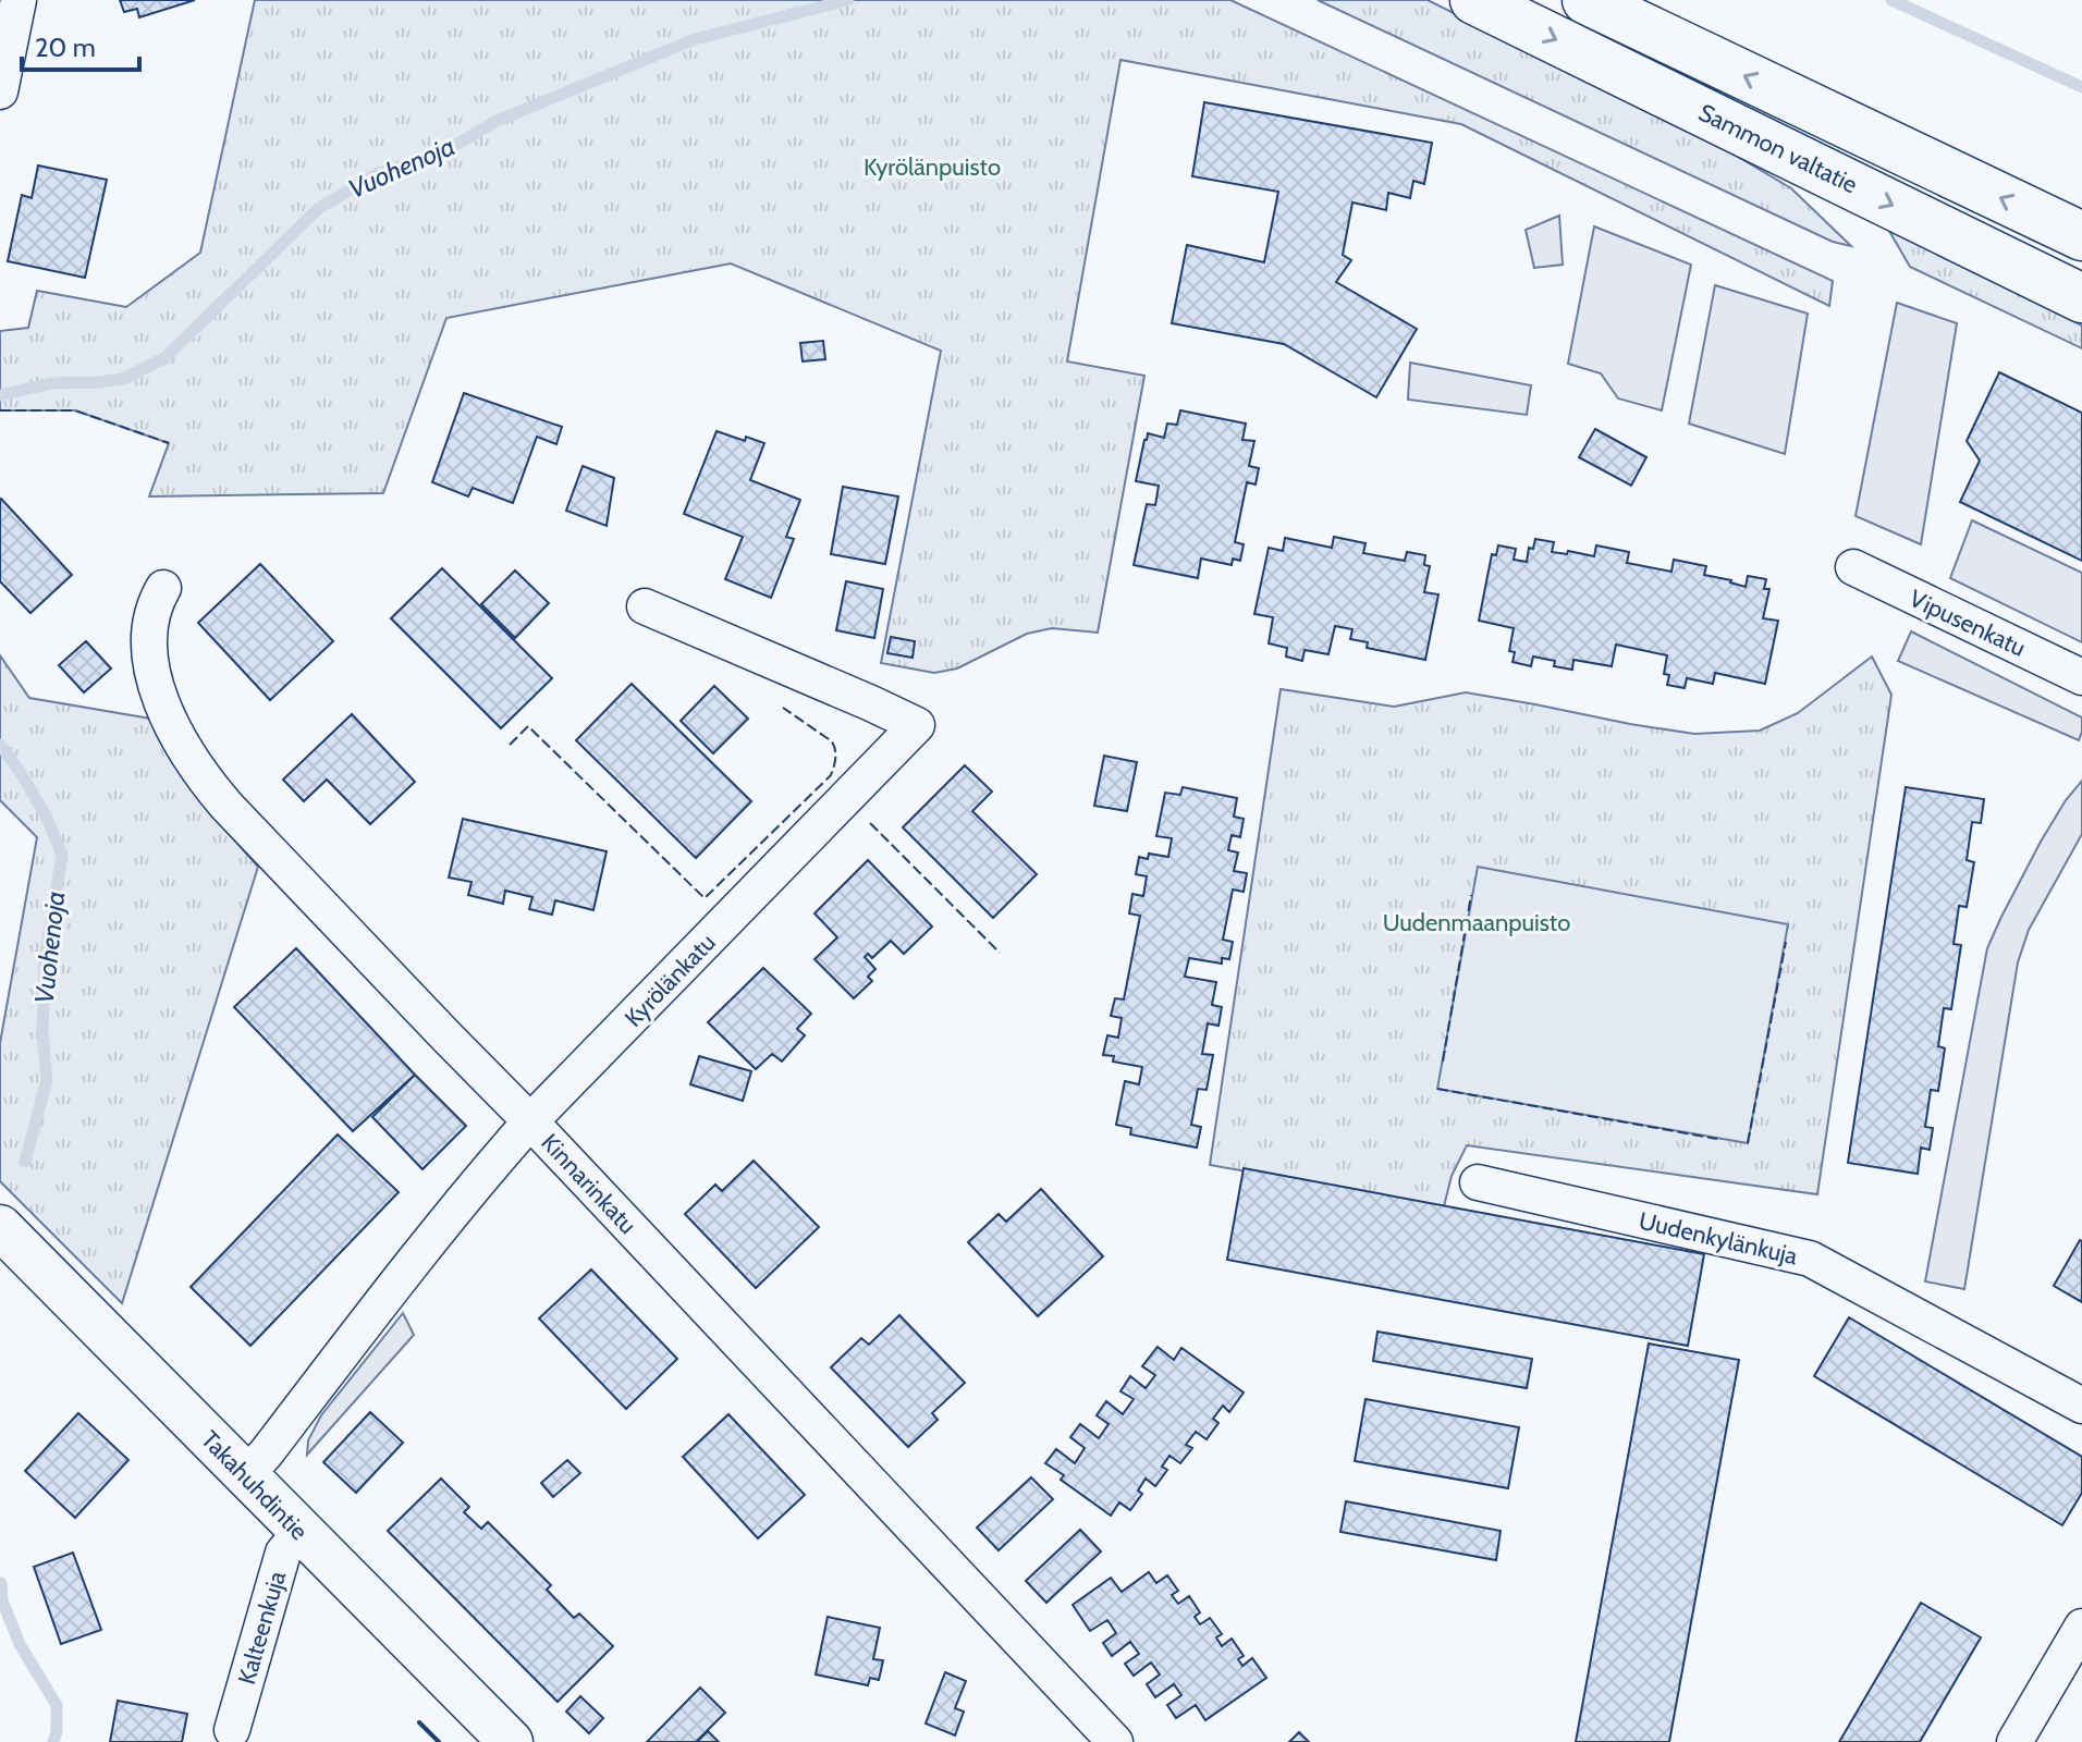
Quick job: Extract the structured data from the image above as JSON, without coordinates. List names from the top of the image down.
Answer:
{
  "streets": {
    "main road": ["Sammon valtatie"],
    "street": [
      "Vipusenkatu",
      "Kyrölänkatu",
      "Kinnarinkatu",
      "Uudenkylänkuja",
      "Takahuhdintie",
      "Kalteenkuja"
    ]
  },
  "crossings": [
    ["Kyrölänkatu", "Kinnarinkatu"],
    ["Kyrölänkatu", "Takahuhdintie"],
    ["Takahuhdintie", "Kalteenkuja"]
  ],
  "water": ["Vuohenoja"],
  "parks": ["Kyrölänpuisto", "Uudenmaanpuisto"],
  "scale_bar": "20 m"
}
